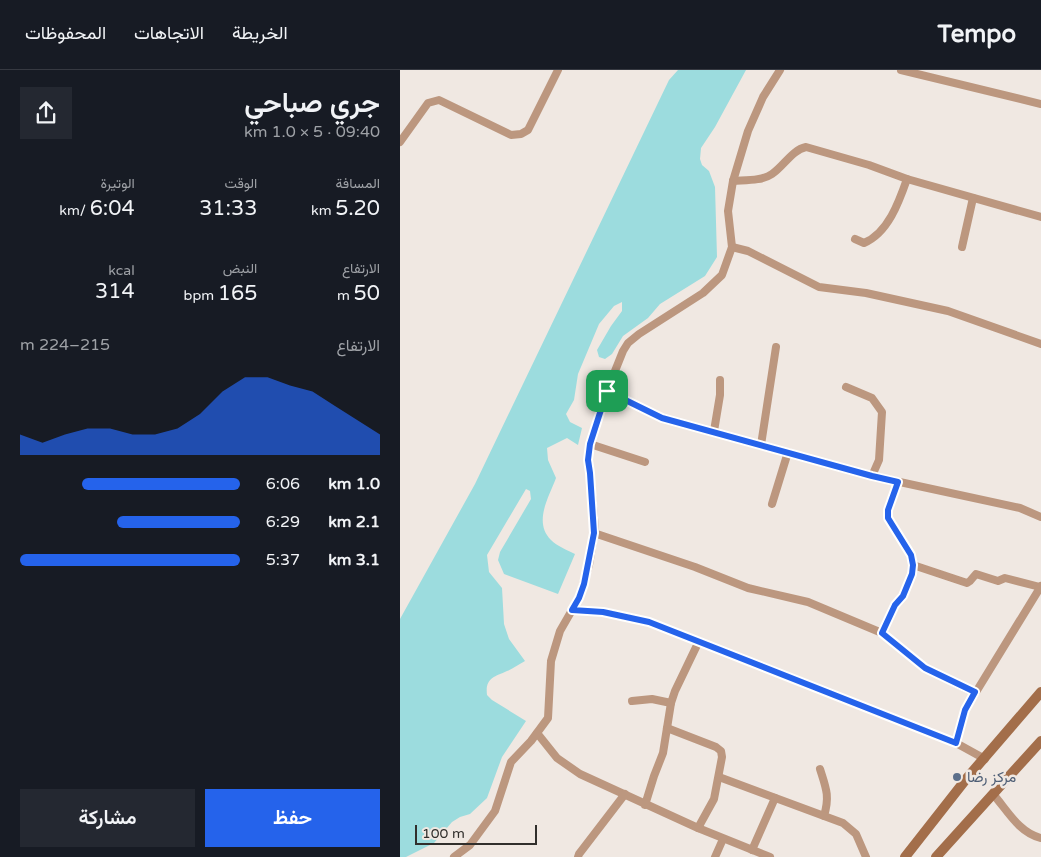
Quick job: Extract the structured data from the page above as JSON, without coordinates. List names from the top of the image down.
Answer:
{
  "places": ["مركز رضا"],
  "scale_bar": "100 m",
  "page": {
    "header": "Tempo",
    "nav": ["الخريطة", "الاتجاهات", "المحفوظات"],
    "heading": ["جري صباحي", "09:40 · 5 × 1.0 km"],
    "stats": [
      ["المسافة", "5.20 km"],
      ["الوقت", "31:33"],
      ["الوتيرة", "6:04 /km"],
      ["الارتفاع", "50 m"],
      ["النبض", "165 bpm"],
      ["kcal", "314"]
    ],
    "chart": ["الارتفاع", "215–224 m"],
    "list": [
      {
        "name": "1.0 km",
        "note": "6:06"
      },
      {
        "name": "2.1 km",
        "note": "6:29"
      },
      {
        "name": "3.1 km",
        "note": "5:37"
      }
    ],
    "buttons": ["حفظ", "مشاركة"],
    "scale": "100 m"
  }
}
